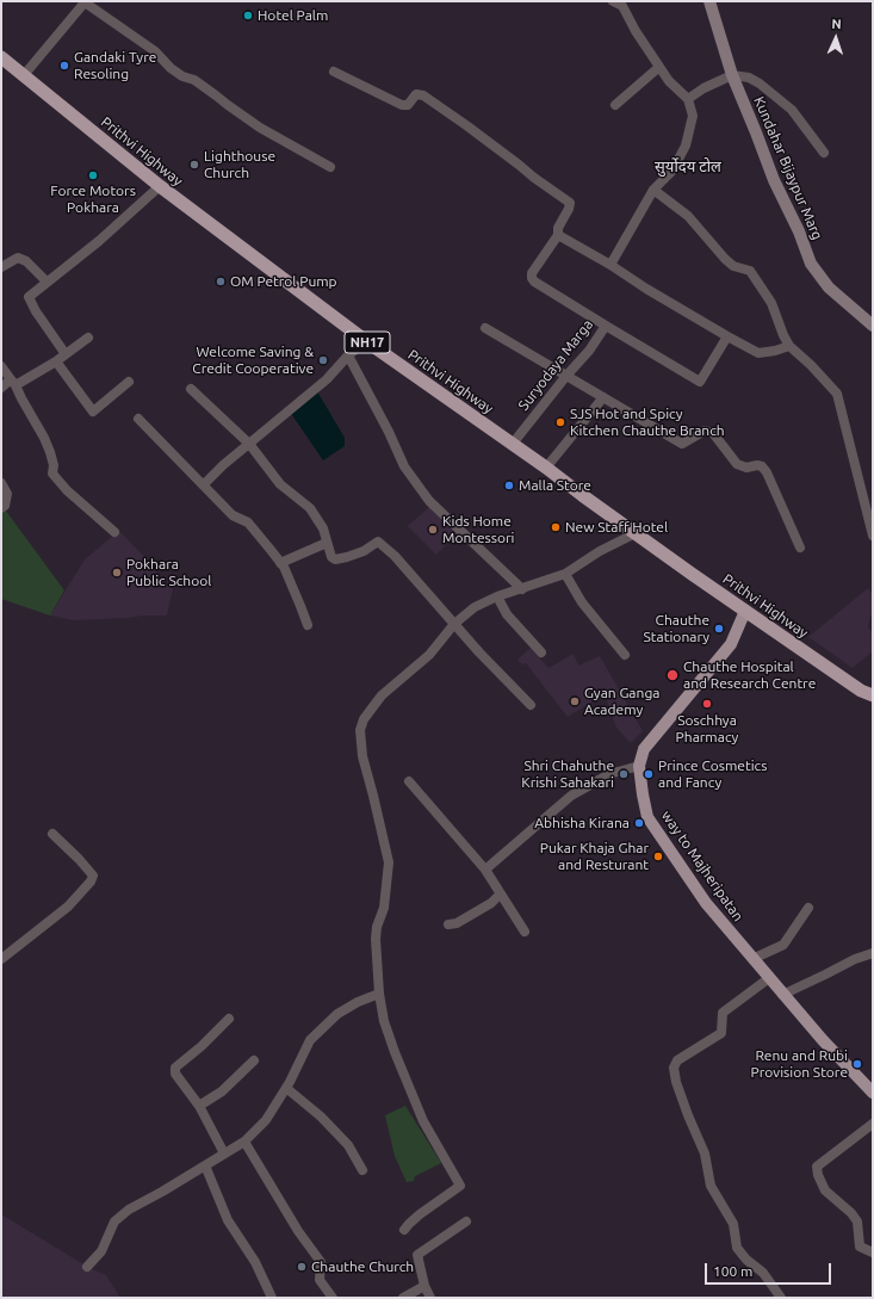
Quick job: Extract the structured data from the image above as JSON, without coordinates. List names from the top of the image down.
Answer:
{
  "streets": {
    "highway": ["Prithvi Highway", "NH17"],
    "main road": ["Kundahar Bijaypur Marg", "way to Majheripatan"],
    "street": ["Suryodaya Marga"]
  },
  "crossings": [
    ["Prithvi Highway", "Suryodaya Marga"],
    ["Prithvi Highway", "way to Majheripatan"]
  ],
  "districts": ["सुर्योदय टोल"],
  "places": [
    "Hotel Palm",
    "Gandaki Tyre Resoling",
    "Lighthouse Church",
    "Force Motors Pokhara",
    "OM Petrol Pump",
    "Welcome Saving & Credit Cooperative",
    "SJS Hot and Spicy Kitchen Chauthe Branch",
    "Malla Store",
    "New Staff Hotel",
    "Kids Home Montessori",
    "Pokhara Public School",
    "Chauthe Stationary",
    "Chauthe Hospital and Research Centre",
    "Gyan Ganga Academy",
    "Soschhya Pharmacy",
    "Shri Chahuthe Krishi Sahakari",
    "Prince Cosmetics and Fancy",
    "Abhisha Kirana",
    "Pukar Khaja Ghar and Resturant",
    "Renu and Rubi Provision Store",
    "Chauthe Church"
  ],
  "scale_bar": "100 m",
  "north": "top"
}
